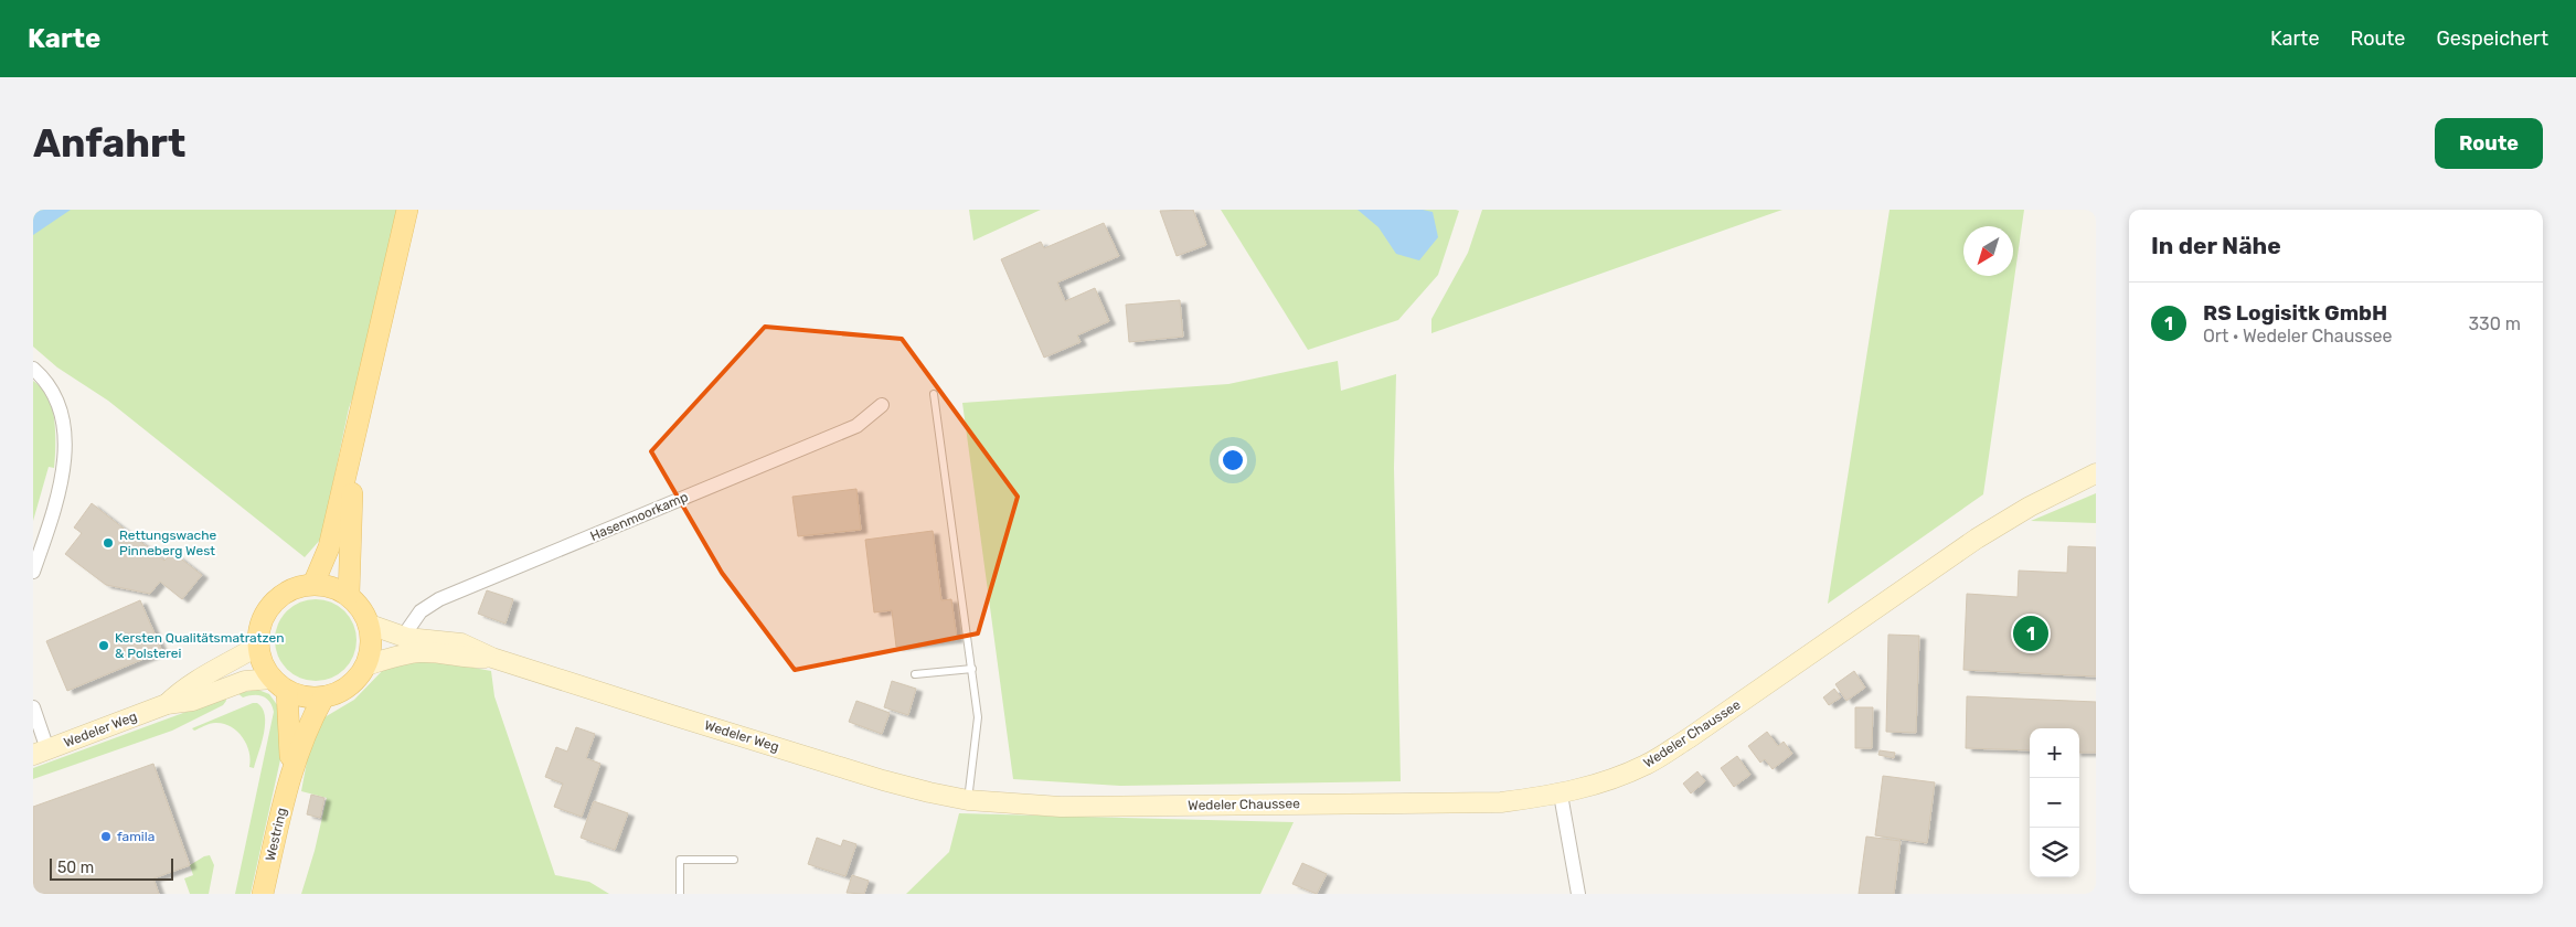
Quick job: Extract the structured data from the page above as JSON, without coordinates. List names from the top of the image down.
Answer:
{
  "streets": {
    "main road": ["Wedeler Weg", "Wedeler Chaussee", "Westring"],
    "street": ["Hasenmoorkamp"]
  },
  "crossings": [
    ["Hasenmoorkamp", "Wedeler Weg"],
    ["Wedeler Weg", "Wedeler Chaussee"],
    ["Wedeler Weg", "Westring"]
  ],
  "places": ["Rettungswache Pinneberg West", "Kersten Qualitätsmatratzen & Polsterei", "famila"],
  "scale_bar": "50 m",
  "north": "bottom left",
  "page": {
    "header": "Karte",
    "nav": ["Karte", "Route", "Gespeichert"],
    "buttons": "Route",
    "title": "Anfahrt",
    "heading": "In der Nähe",
    "list": [
      {
        "mark": "1",
        "name": "RS Logisitk GmbH",
        "note": "Ort · Wedeler Chaussee",
        "value": "330 m"
      }
    ],
    "pins": "1",
    "map_buttons": ["+", "−"],
    "scale": "50 m"
  }
}
